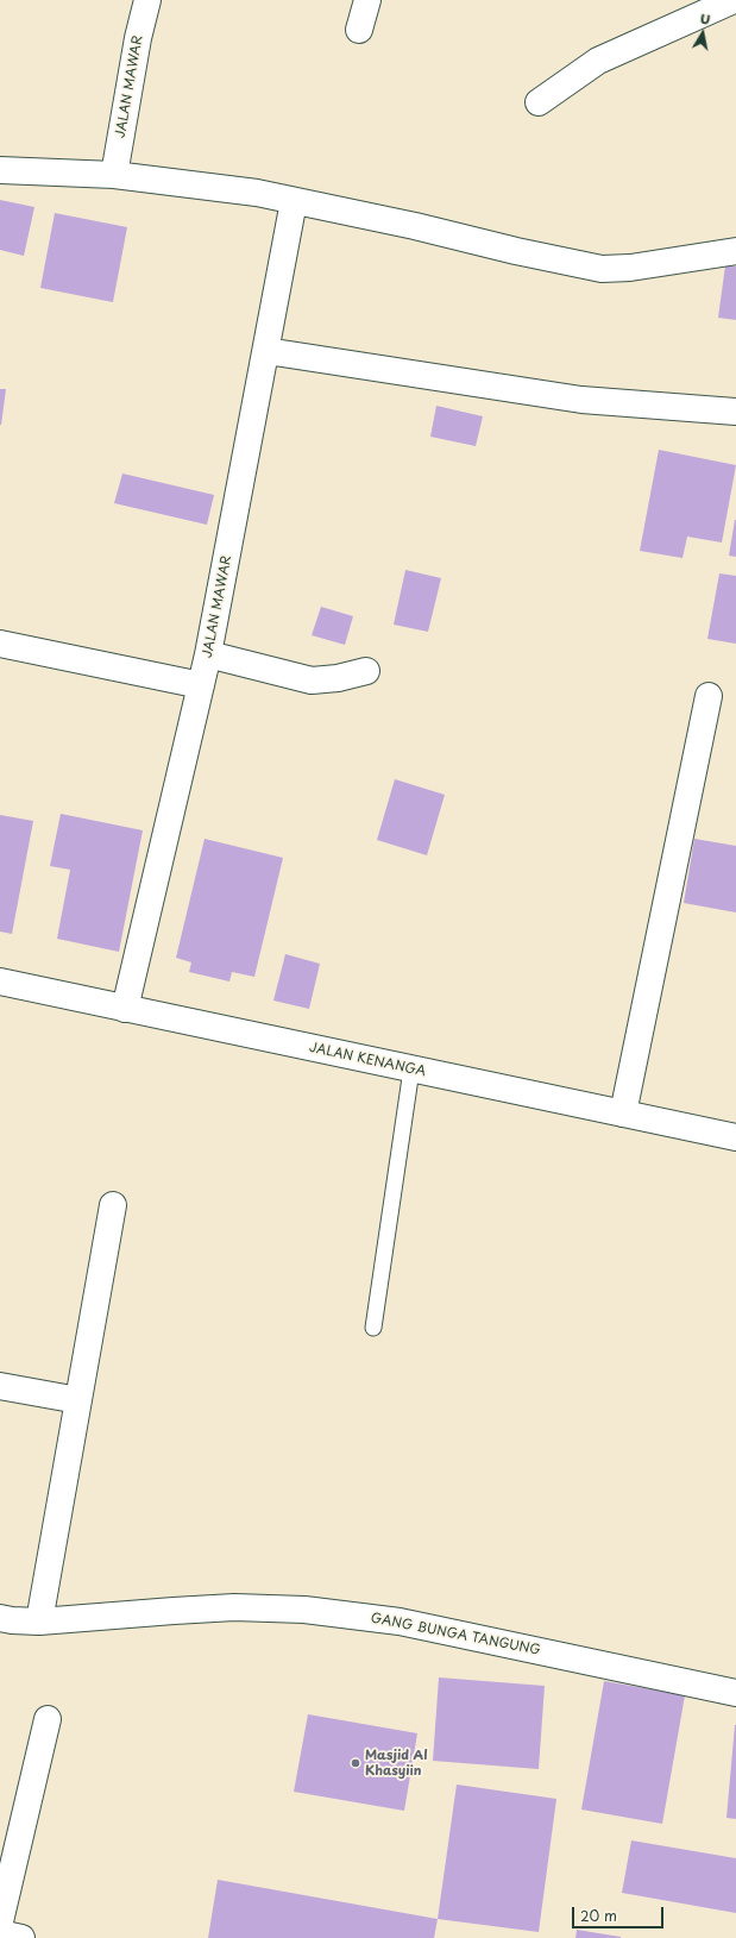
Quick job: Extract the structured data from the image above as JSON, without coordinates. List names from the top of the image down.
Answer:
{
  "streets": {
    "street": ["JALAN MAWAR", "JALAN KENANGA", "GANG BUNGA TANGUNG"]
  },
  "crossings": [
    ["JALAN MAWAR", "JALAN KENANGA"]
  ],
  "places": ["Masjid Al Khasyiin"],
  "scale_bar": "20 m",
  "north": "top"
}
